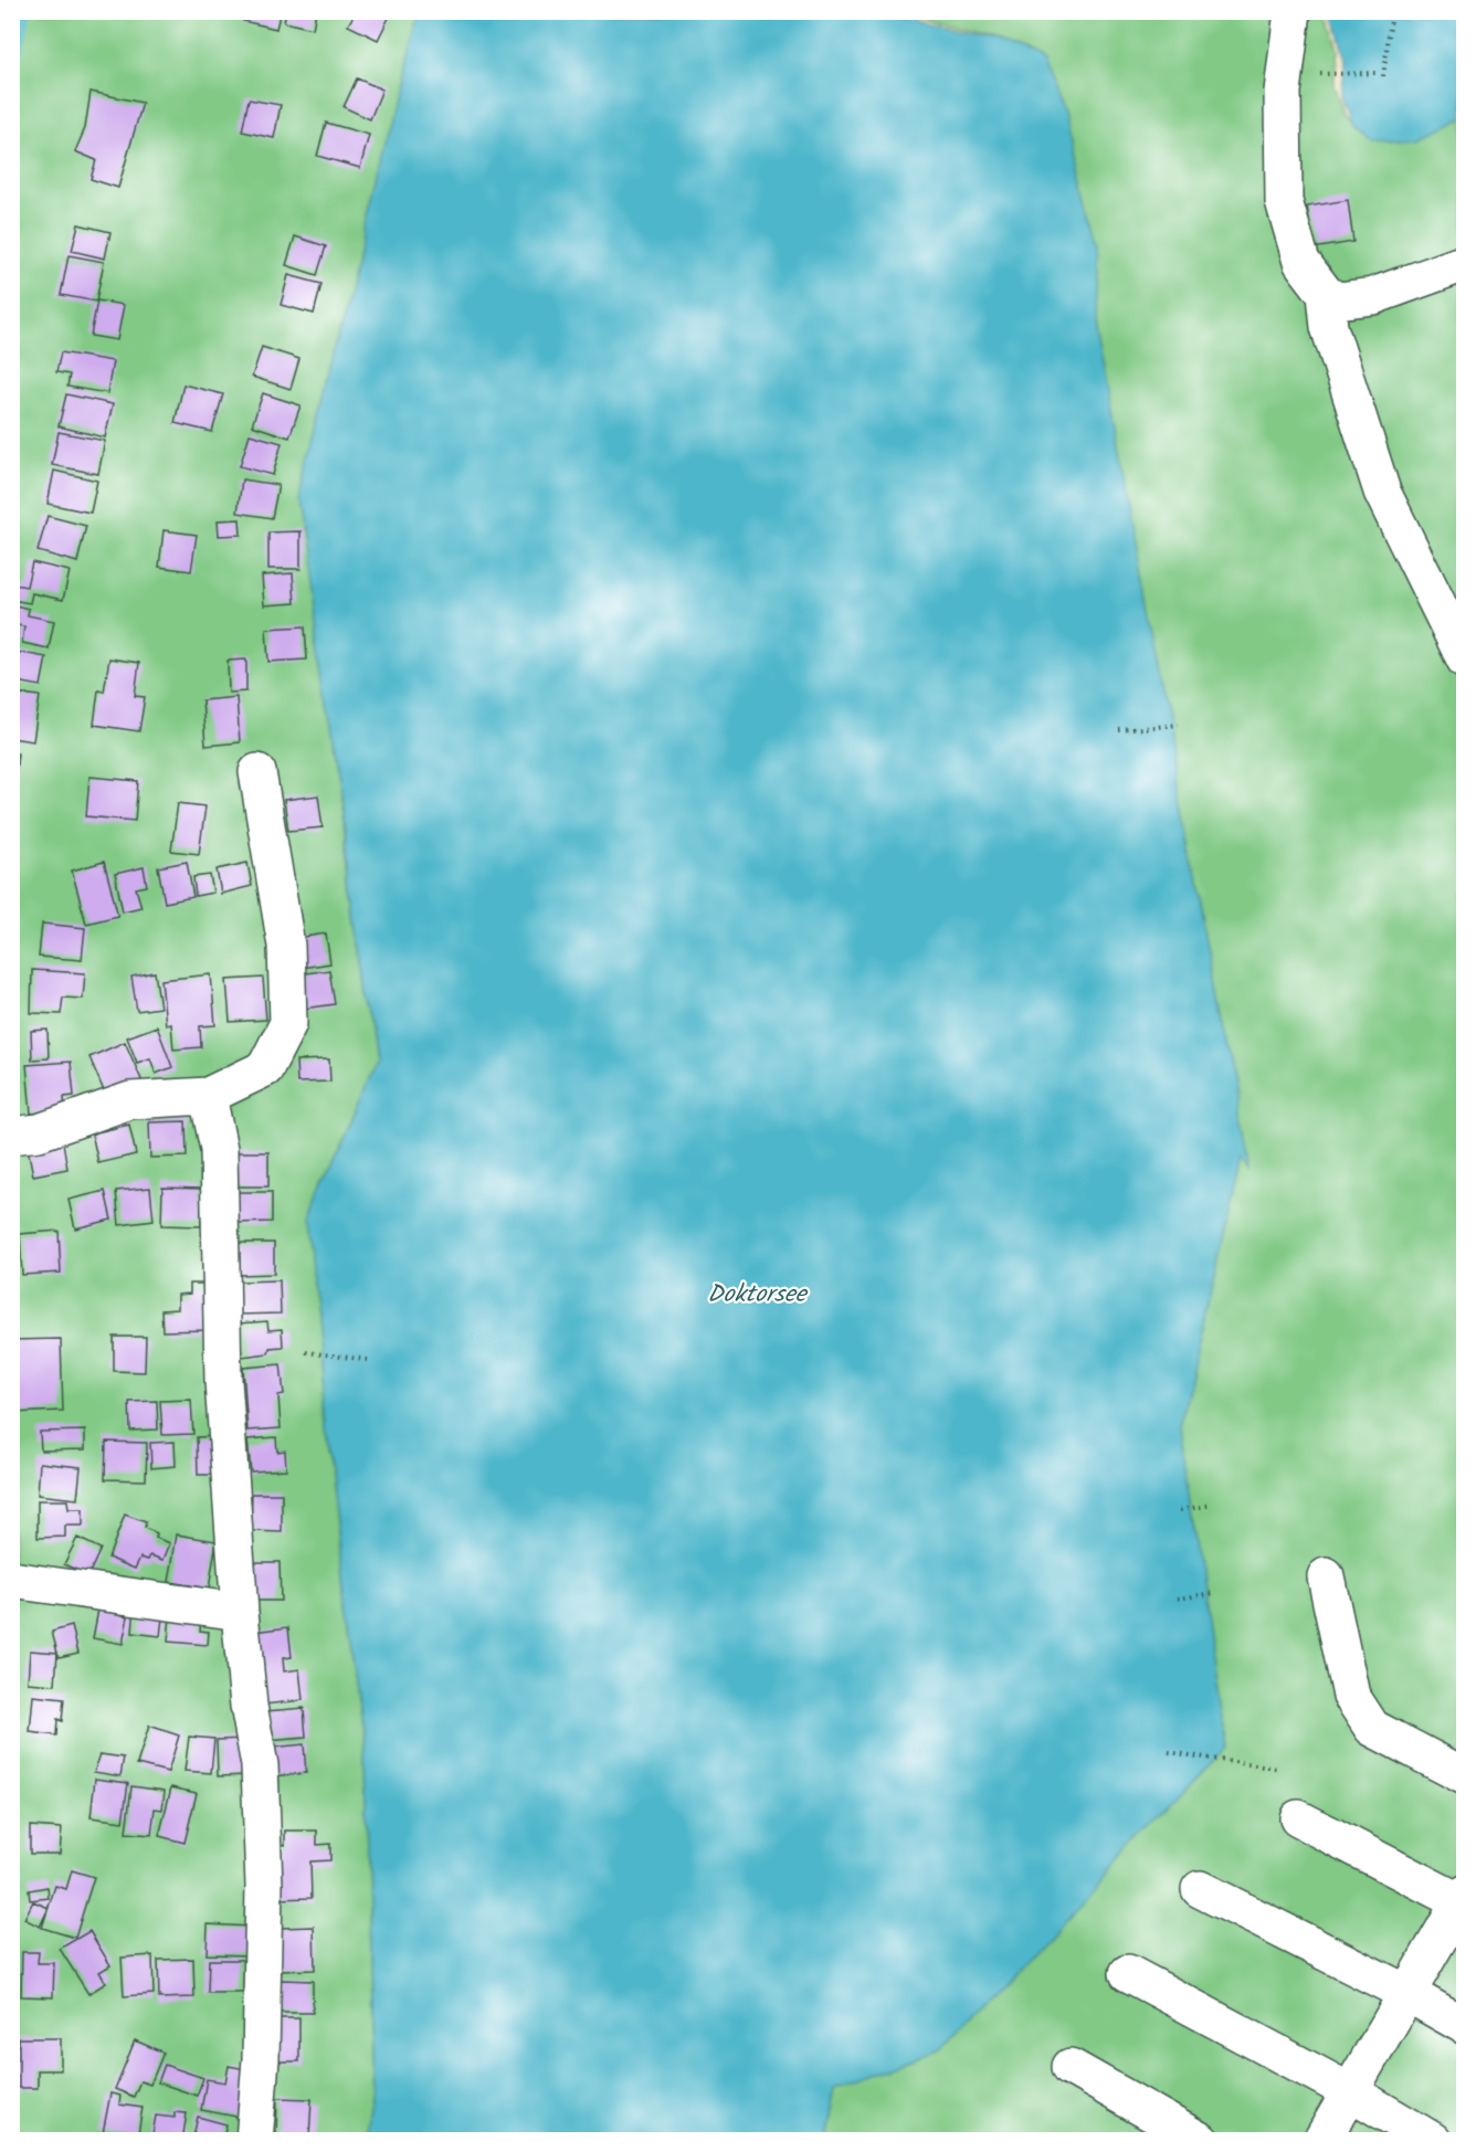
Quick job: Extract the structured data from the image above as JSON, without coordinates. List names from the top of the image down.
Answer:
{
  "water": ["Doktorsee"]
}
